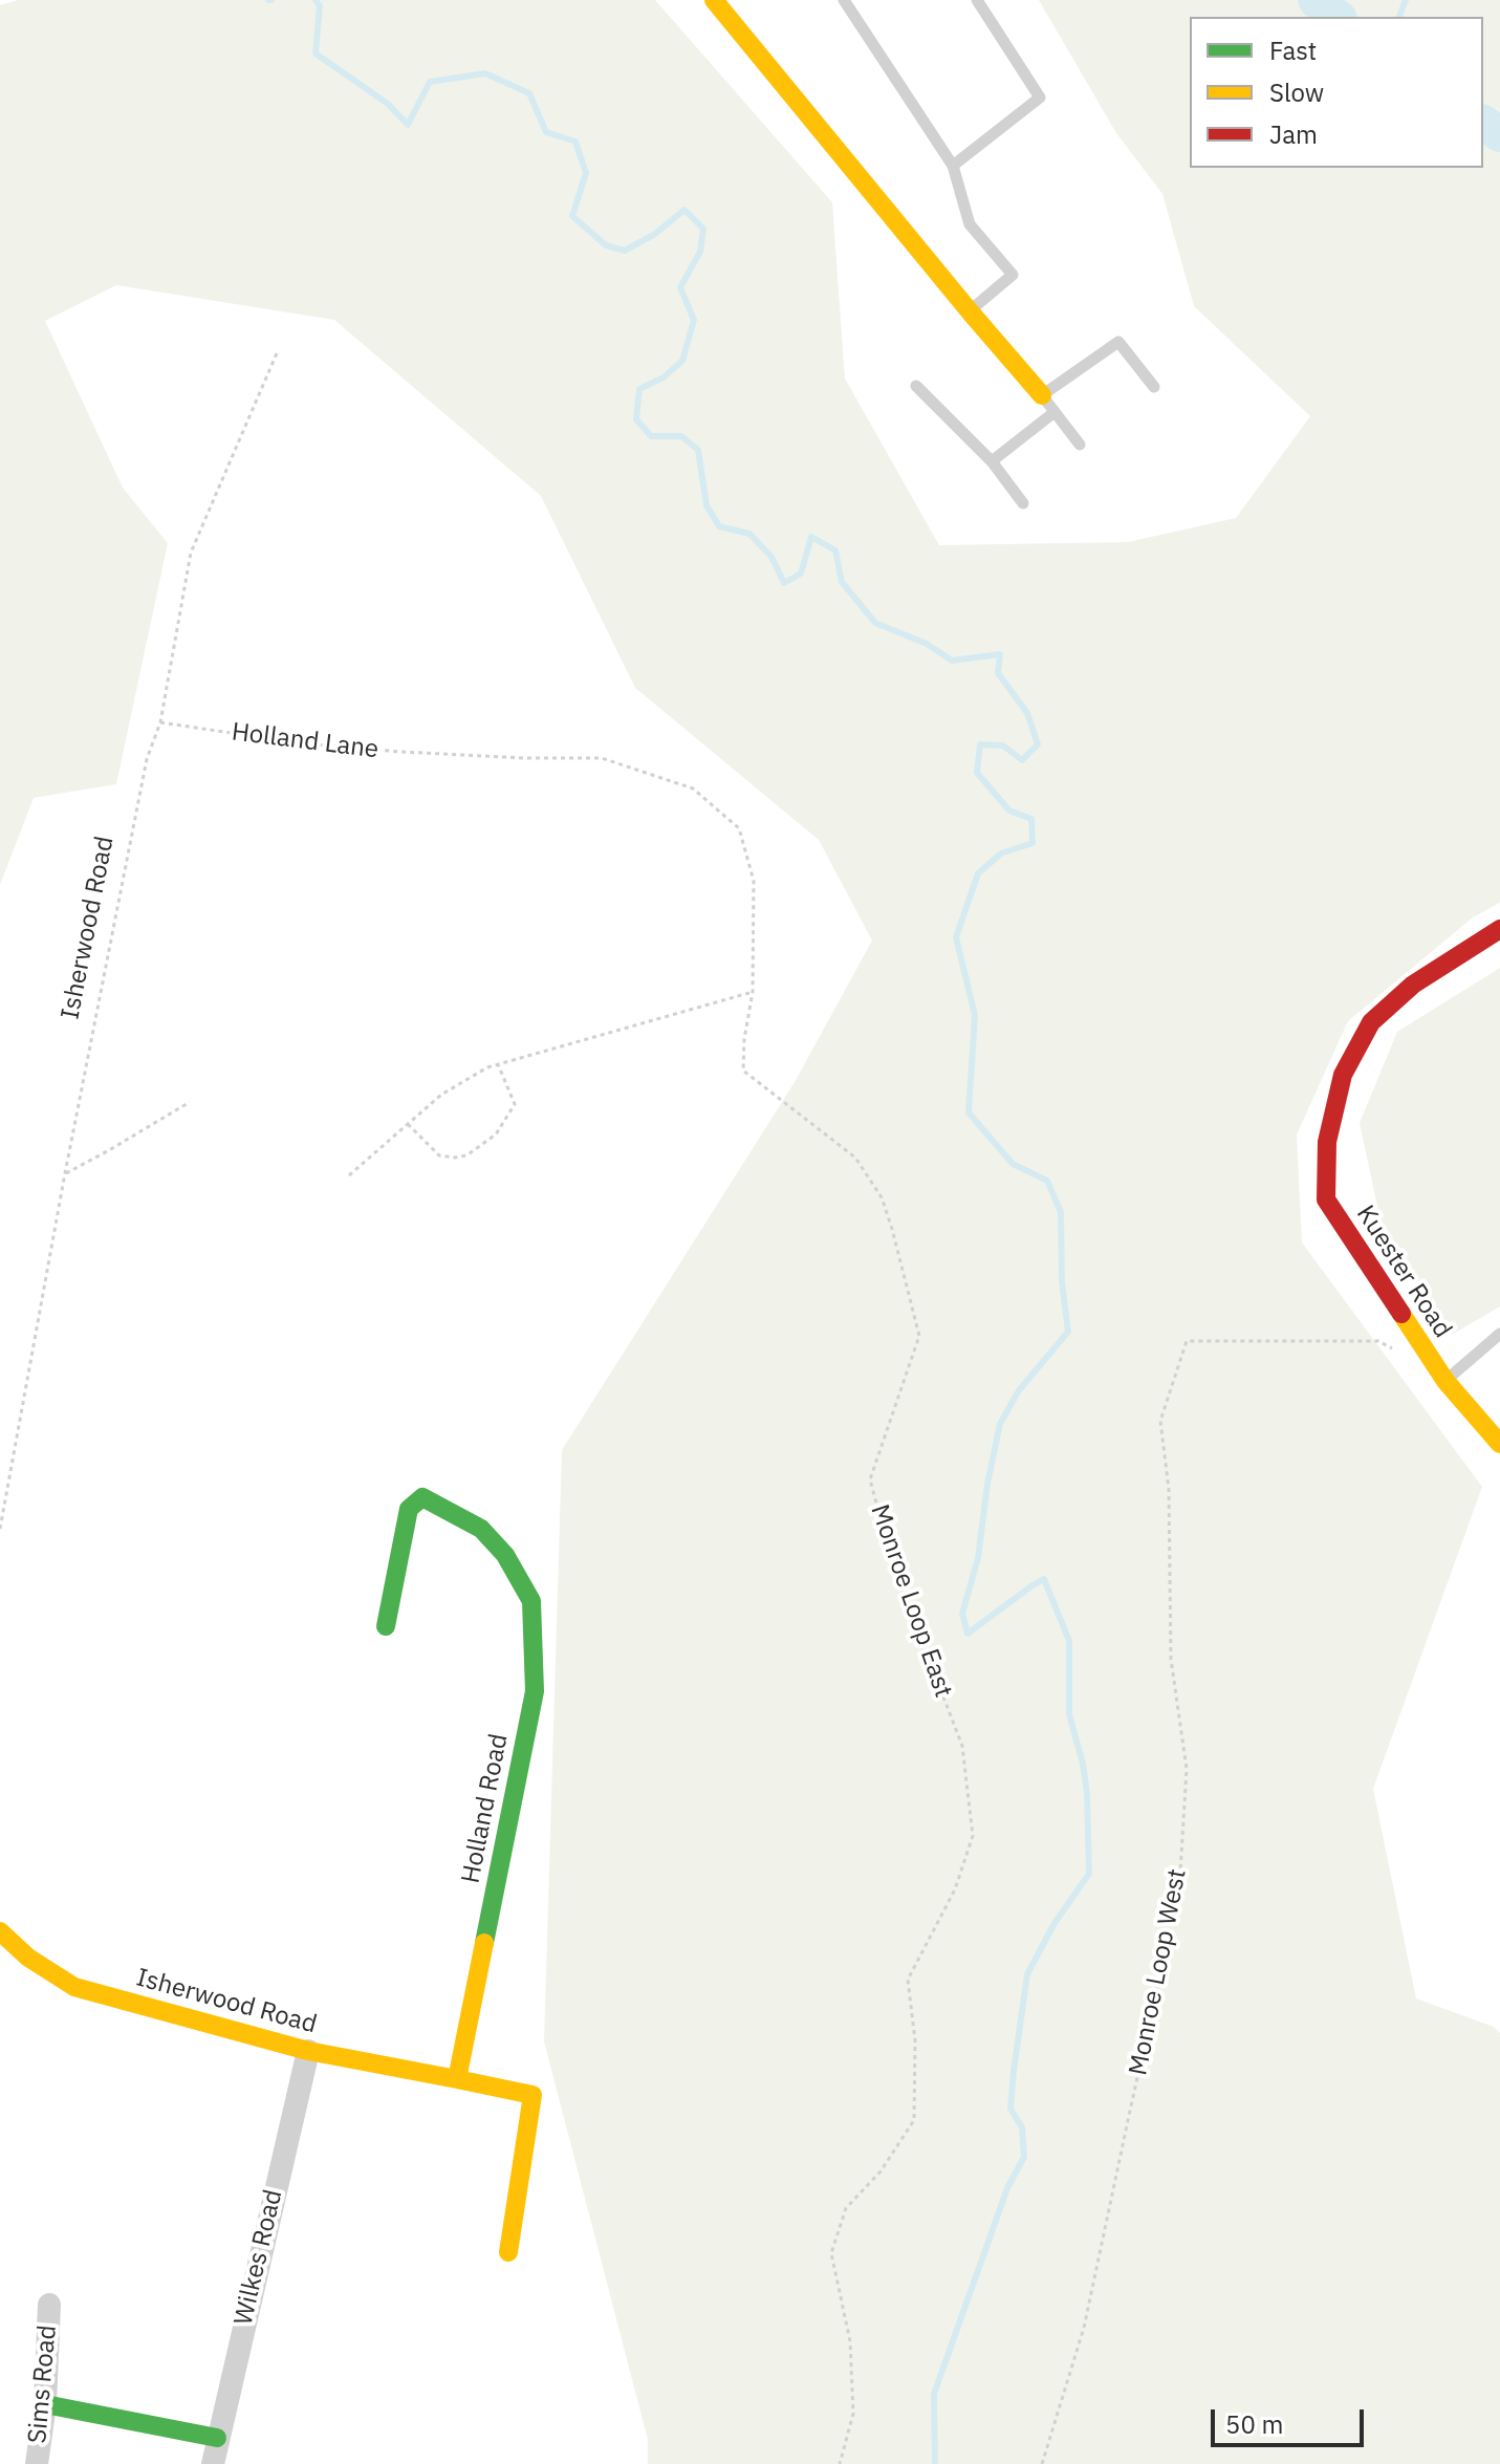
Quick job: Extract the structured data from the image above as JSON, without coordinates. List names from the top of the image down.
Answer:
{
  "streets": {
    "street": [
      "Isherwood Road",
      "Kuester Road",
      "Holland Road",
      "Wilkes Road",
      "Sims Road"
    ],
    "path": ["Holland Lane", "Monroe Loop East", "Monroe Loop West"]
  },
  "crossings": [
    ["Holland Lane", "Isherwood Road"],
    ["Holland Lane", "Monroe Loop East"],
    ["Isherwood Road", "Holland Road"],
    ["Isherwood Road", "Wilkes Road"]
  ],
  "legend": ["Fast", "Slow", "Jam"],
  "scale_bar": "50 m"
}
